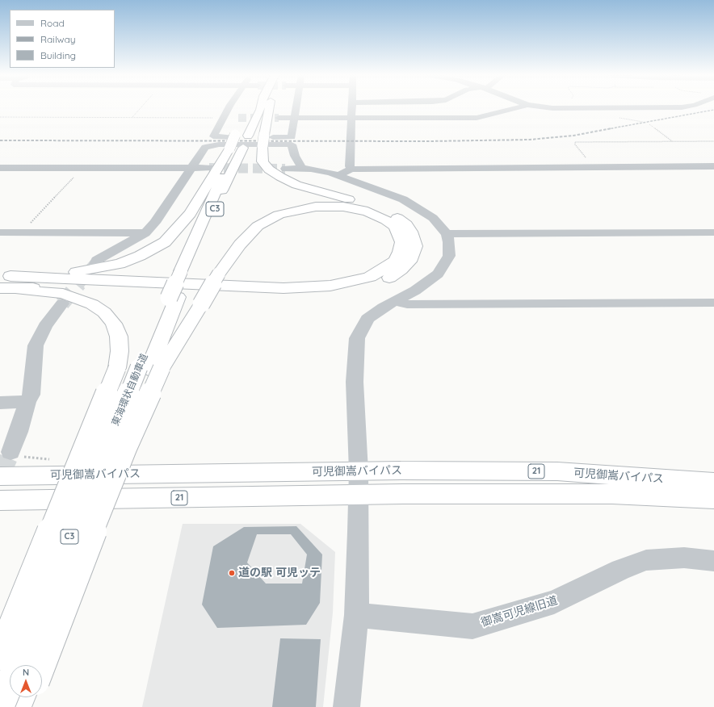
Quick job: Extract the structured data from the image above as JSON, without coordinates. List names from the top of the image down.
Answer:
{
  "streets": {
    "highway": [
      "C3",
      "東海環状自動車道",
      "可児御嵩バイパス",
      "21"
    ],
    "street": ["御嵩可児線旧道"]
  },
  "places": ["道の駅 可児ッテ"],
  "legend": ["Road", "Railway", "Building"],
  "north": "top"
}
